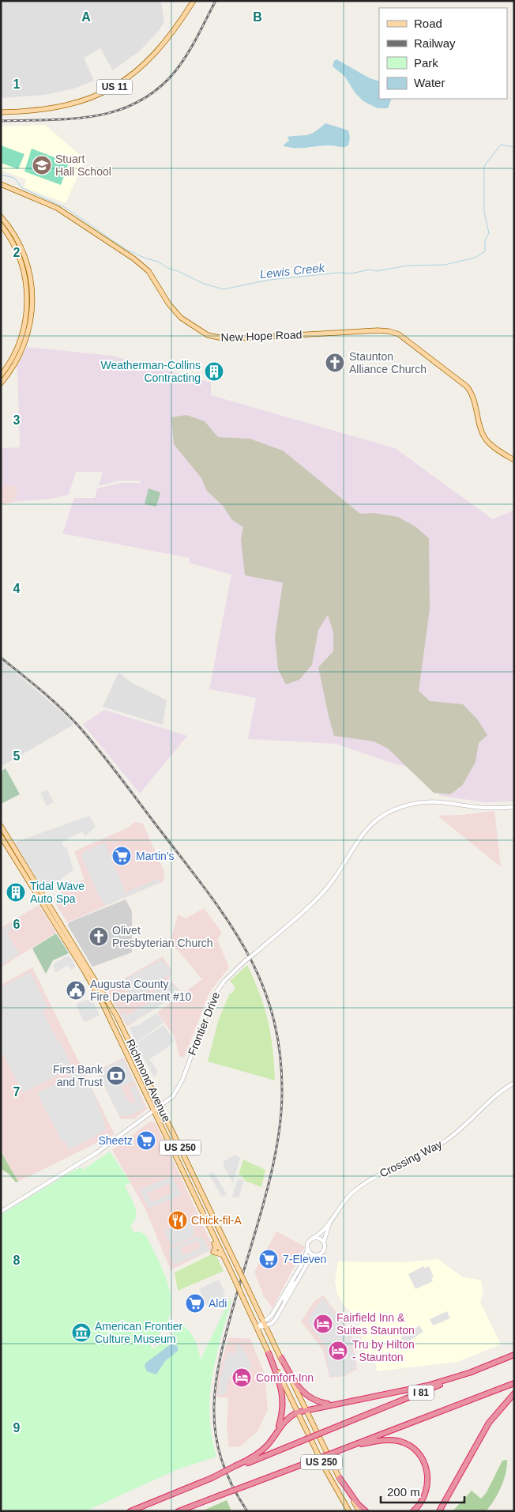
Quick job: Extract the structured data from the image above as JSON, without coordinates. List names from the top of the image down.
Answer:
{
  "streets": {
    "highway": ["I 81"],
    "main road": [
      "US 11",
      "New Hope Road",
      "Richmond Avenue",
      "US 250"
    ],
    "street": ["Frontier Drive", "Crossing Way"]
  },
  "crossings": [
    ["Frontier Drive", "Richmond Avenue"],
    ["Richmond Avenue", "US 250"]
  ],
  "water": ["Lewis Creek"],
  "places": {
    "school or university": ["Stuart Hall School"],
    "church": ["Staunton Alliance Church", "Olivet Presbyterian Church"],
    "building": ["Weatherman-Collins Contracting", "Tidal Wave Auto Spa"],
    "supermarket": [
      "Martin's",
      "Sheetz",
      "7-Eleven",
      "Aldi"
    ],
    "public building": ["Augusta County Fire Department #10"],
    "bank": ["First Bank and Trust"],
    "restaurant": ["Chick-fil-A"],
    "hotel": ["Fairfield Inn & Suites Staunton", "Tru by Hilton - Staunton", "Comfort Inn"],
    "museum": ["American Frontier Culture Museum"]
  },
  "legend": [
    "Road",
    "Railway",
    "Park",
    "Water"
  ],
  "scale_bar": "200 m",
  "grid": {
    "columns": ["A", "B"],
    "rows": [
      "1",
      "2",
      "3",
      "4",
      "5",
      "6",
      "7",
      "8",
      "9"
    ]
  }
}
